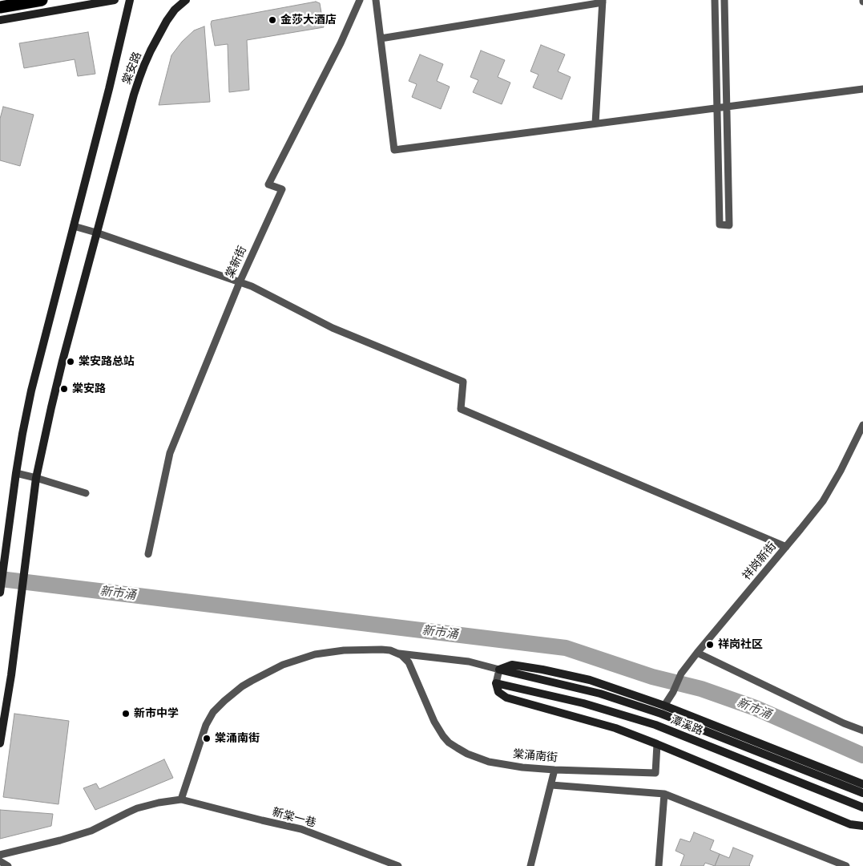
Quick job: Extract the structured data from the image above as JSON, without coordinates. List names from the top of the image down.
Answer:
{
  "streets": {
    "street": [
      "棠安路",
      "棠新街",
      "祥岗新街",
      "潭溪路",
      "棠涌南街",
      "新棠一巷"
    ]
  },
  "water": ["新市涌"],
  "places": [
    "金莎大酒店",
    "棠安路总站",
    "棠安路",
    "祥岗社区",
    "新市中学",
    "棠涌南街"
  ]
}
